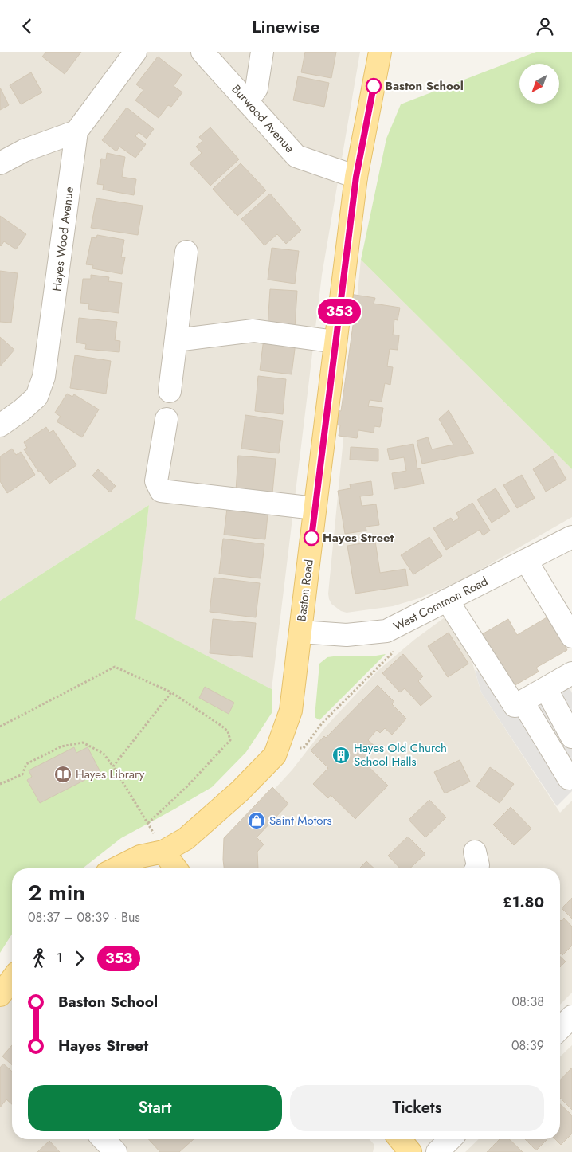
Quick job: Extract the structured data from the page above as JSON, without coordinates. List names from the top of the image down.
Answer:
{
  "streets": {
    "main road": ["Baston Road"],
    "street": ["Burwood Avenue", "Hayes Wood Avenue", "West Common Road"]
  },
  "crossings": [
    ["Burwood Avenue", "Baston Road"],
    ["Baston Road", "West Common Road"]
  ],
  "places": {
    "other": ["Baston School", "Hayes Street"],
    "building": ["Hayes Old Church School Halls"],
    "library": ["Hayes Library"],
    "shop": ["Saint Motors"]
  },
  "lines": ["bus line 353"],
  "north": "bottom left",
  "page": {
    "header": "Linewise",
    "on_map": "353",
    "heading": ["2 min", "08:37 – 08:39 · Bus", "£1.80"],
    "legs": ["1", "353"],
    "list": [
      {
        "name": "Baston School",
        "value": "08:38"
      },
      {
        "name": "Hayes Street",
        "value": "08:39"
      }
    ],
    "buttons": ["Start", "Tickets"]
  }
}
